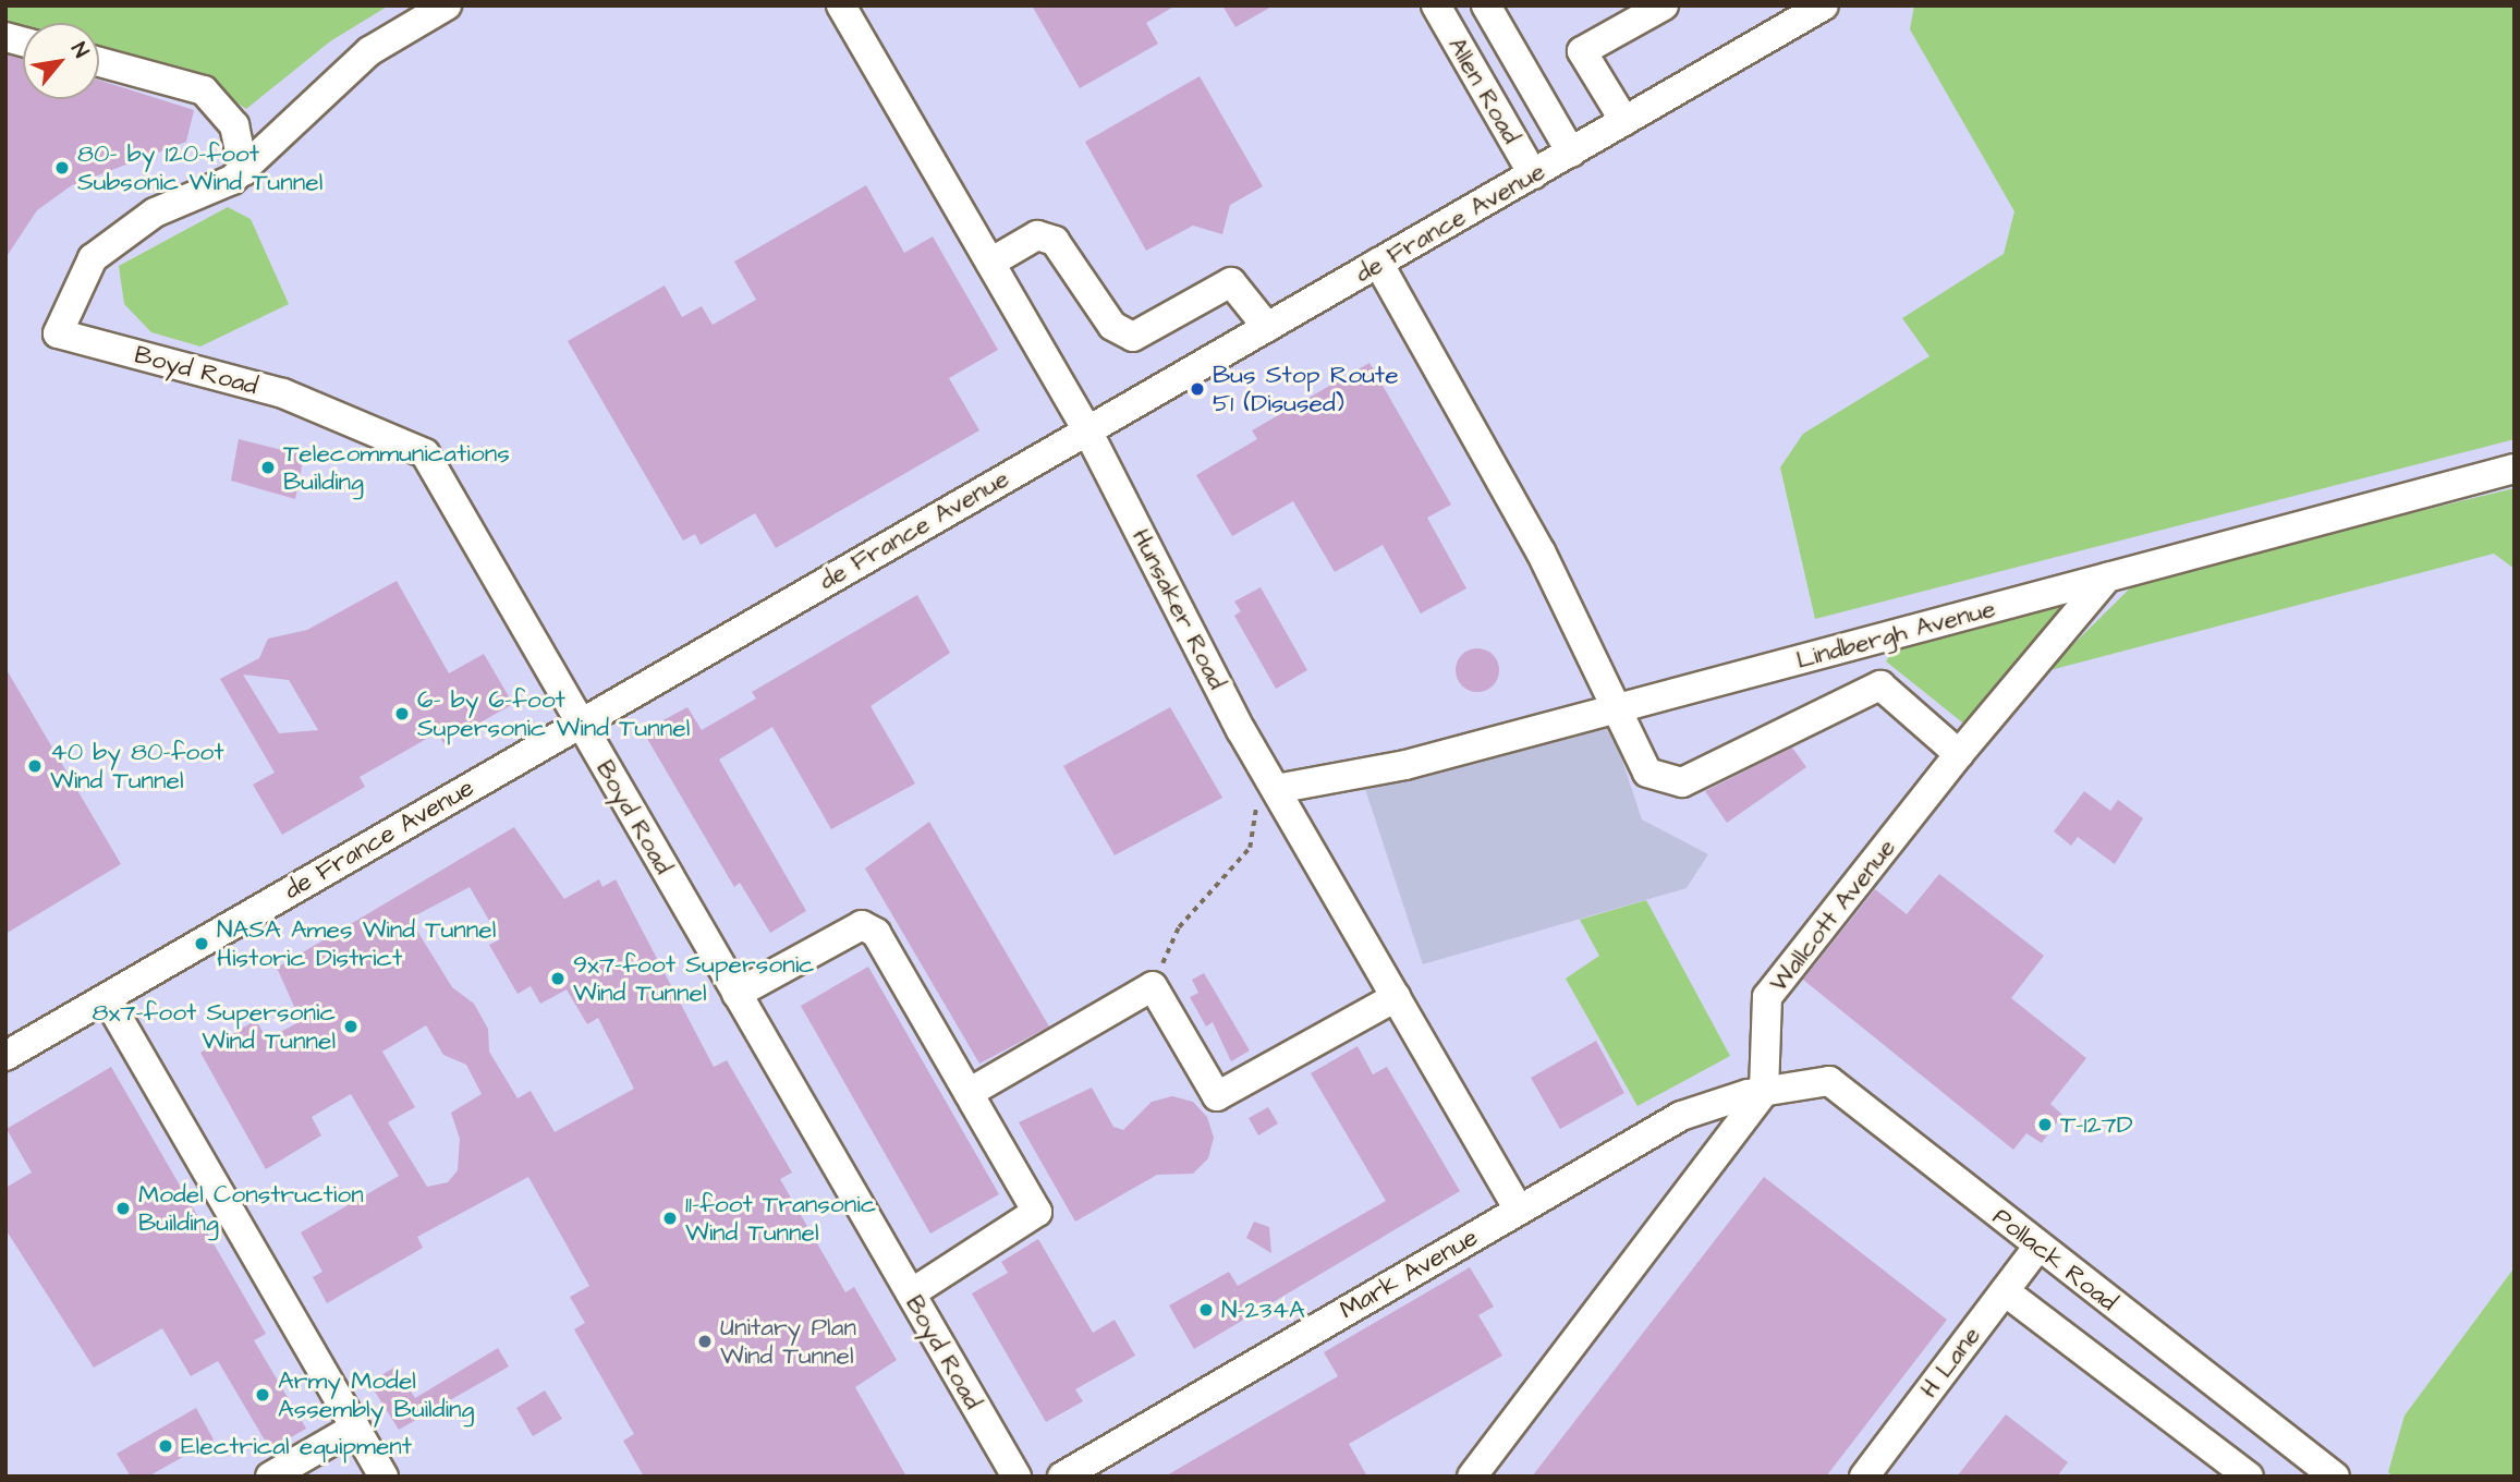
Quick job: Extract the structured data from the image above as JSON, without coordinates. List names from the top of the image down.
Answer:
{
  "streets": {
    "street": [
      "Allen Road",
      "de France Avenue",
      "Boyd Road",
      "Hunsaker Road",
      "Lindbergh Avenue",
      "Wallcott Avenue",
      "Pollack Road",
      "Mark Avenue",
      "H Lane"
    ]
  },
  "crossings": [
    ["Allen Road", "de France Avenue"],
    ["de France Avenue", "Boyd Road"],
    ["de France Avenue", "Hunsaker Road"],
    ["Hunsaker Road", "Lindbergh Avenue"],
    ["Hunsaker Road", "Mark Avenue"],
    ["Lindbergh Avenue", "Wallcott Avenue"],
    ["Wallcott Avenue", "Pollack Road"],
    ["Wallcott Avenue", "Mark Avenue"],
    ["Pollack Road", "Mark Avenue"],
    ["Pollack Road", "H Lane"]
  ],
  "places": [
    "80- by 120-foot Subsonic Wind Tunnel",
    "Bus Stop Route 51 (Disused)",
    "Telecommunications Building",
    "6- by 6-foot Supersonic Wind Tunnel",
    "40 by 80-foot Wind Tunnel",
    "NASA Ames Wind Tunnel Historic District",
    "9x7-foot Supersonic Wind Tunnel",
    "8x7-foot Supersonic Wind Tunnel",
    "T-127D",
    "Model Construction Building",
    "11-foot Transonic Wind Tunnel",
    "N-234A",
    "Unitary Plan Wind Tunnel",
    "Army Model Assembly Building",
    "Electrical equipment"
  ],
  "north": "top right"
}
